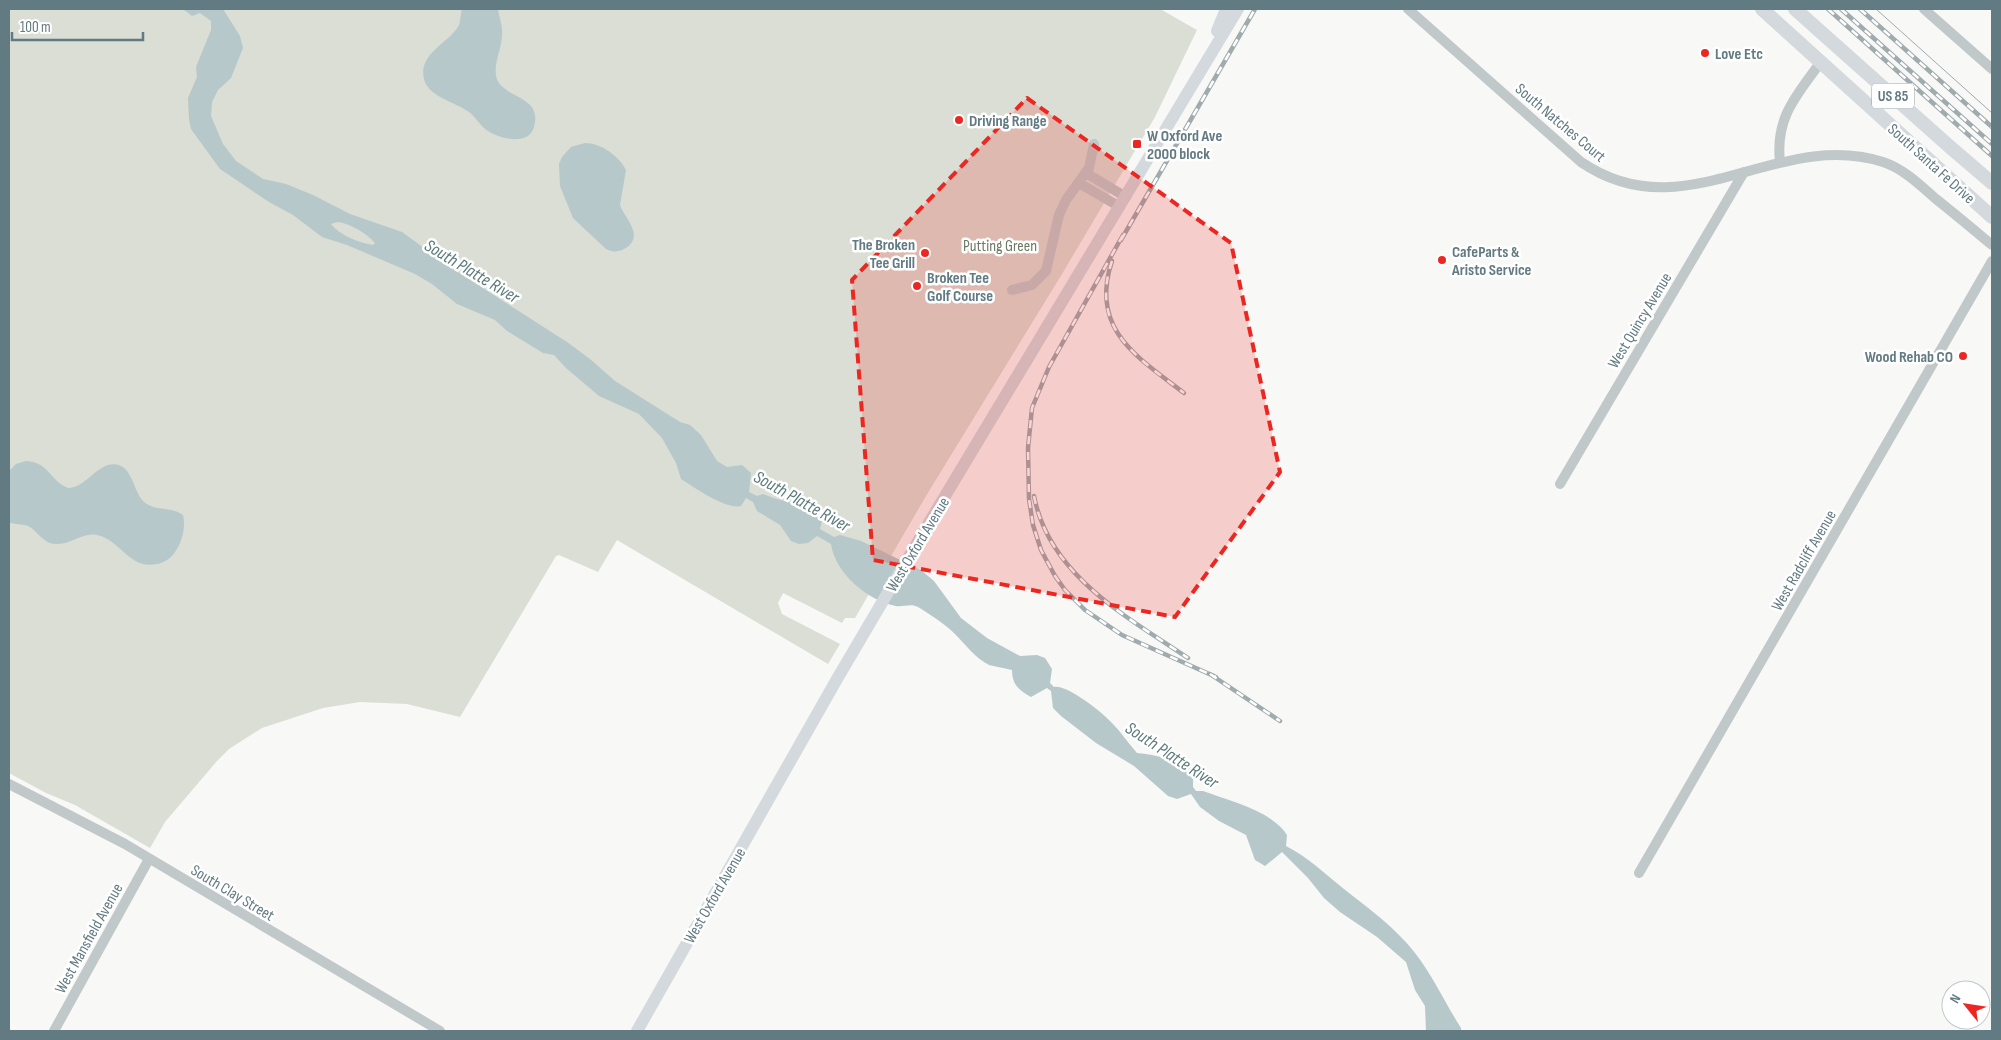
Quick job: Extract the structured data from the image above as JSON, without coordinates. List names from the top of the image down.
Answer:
{
  "streets": {
    "highway": ["US 85", "South Santa Fe Drive"],
    "main road": ["West Oxford Avenue"],
    "street": [
      "South Natches Court",
      "West Quincy Avenue",
      "West Radcliff Avenue",
      "South Clay Street",
      "West Mansfield Avenue"
    ]
  },
  "crossings": [
    ["South Natches Court", "West Quincy Avenue"],
    ["South Clay Street", "West Mansfield Avenue"]
  ],
  "water": ["South Platte River"],
  "parks": ["Putting Green"],
  "places": {
    "other": [
      "Love Etc",
      "Driving Range",
      "The Broken Tee Grill",
      "CafeParts & Aristo Service",
      "Broken Tee Golf Course",
      "Wood Rehab CO"
    ],
    "transit": ["W Oxford Ave 2000 block"]
  },
  "scale_bar": "100 m",
  "north": "top left"
}
